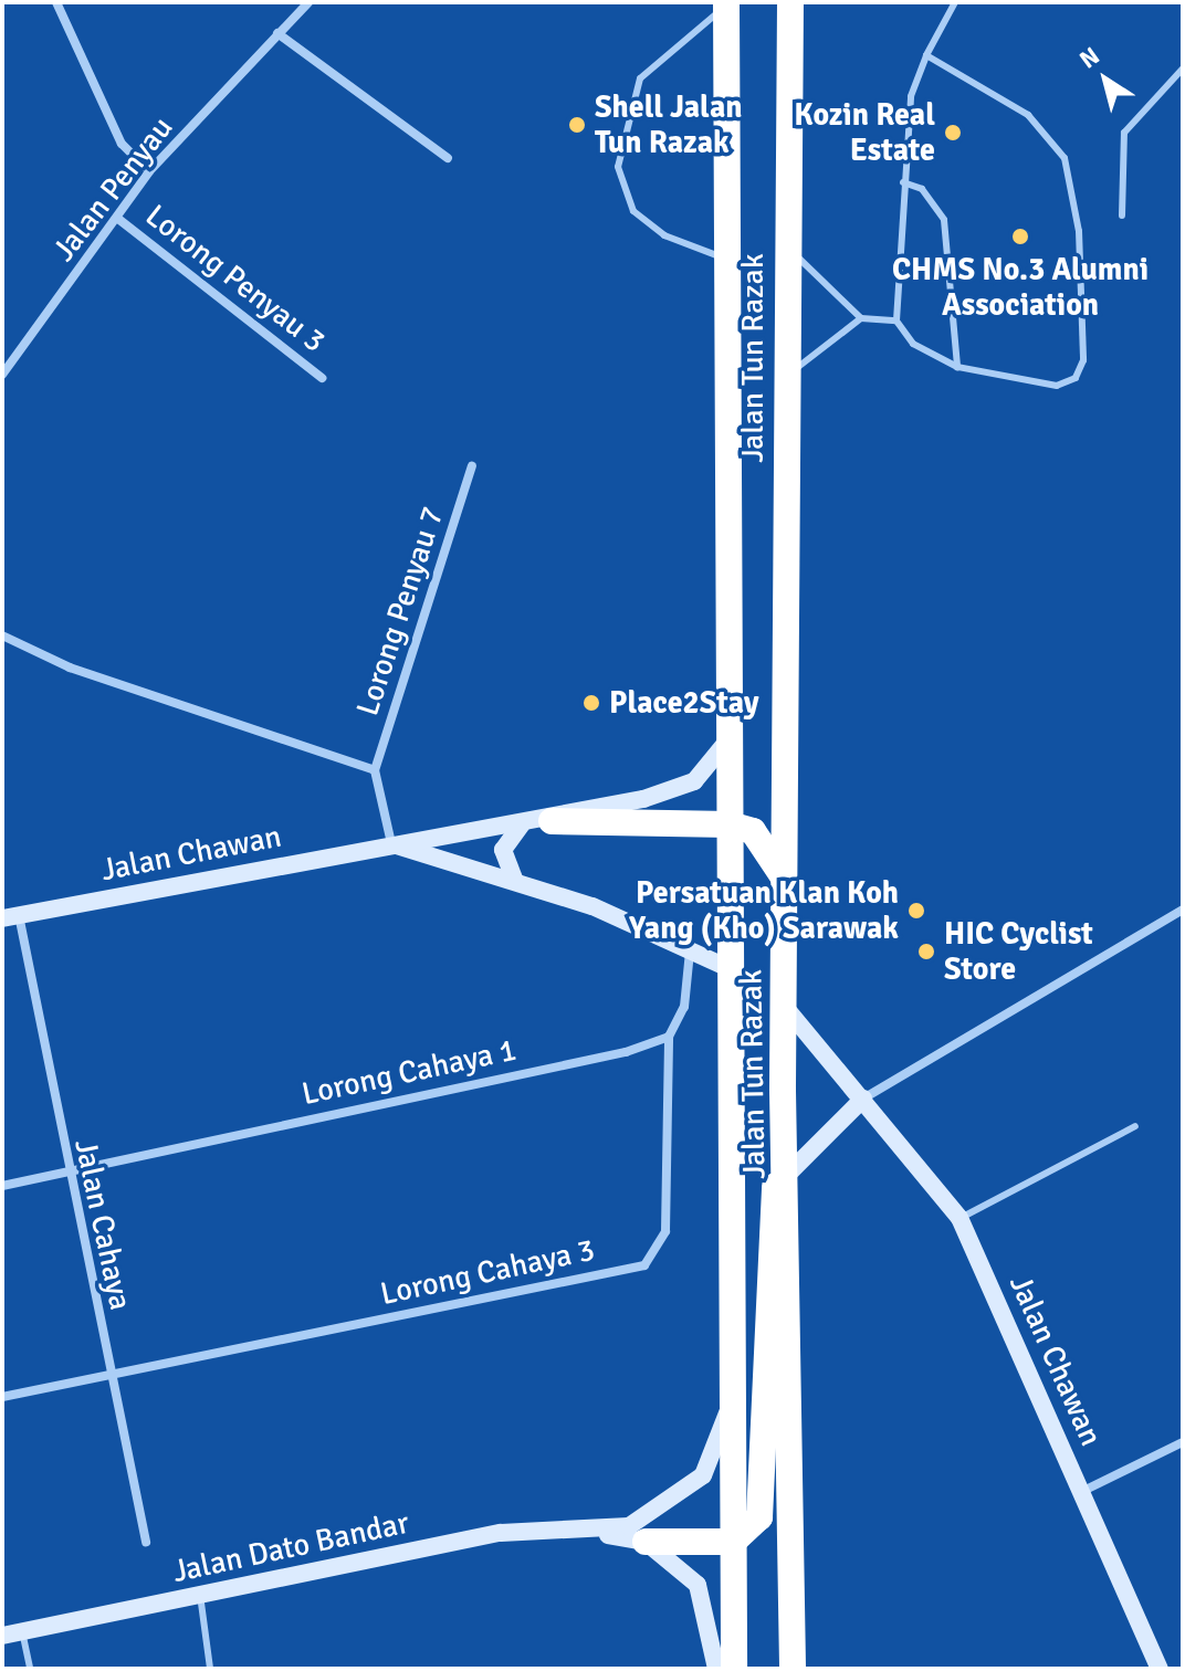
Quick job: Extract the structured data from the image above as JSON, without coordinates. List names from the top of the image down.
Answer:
{
  "streets": {
    "highway": ["Jalan Tun Razak"],
    "street": [
      "Jalan Penyau",
      "Lorong Penyau 3",
      "Lorong Penyau 7",
      "Jalan Chawan",
      "Lorong Cahaya 1",
      "Jalan Cahaya",
      "Lorong Cahaya 3",
      "Jalan Dato Bandar"
    ]
  },
  "crossings": [
    ["Jalan Penyau", "Lorong Penyau 3"],
    ["Jalan Tun Razak", "Jalan Chawan"],
    ["Jalan Chawan", "Jalan Cahaya"],
    ["Lorong Cahaya 1", "Jalan Cahaya"],
    ["Lorong Cahaya 1", "Lorong Cahaya 3"],
    ["Jalan Cahaya", "Lorong Cahaya 3"]
  ],
  "places": [
    "Shell Jalan Tun Razak",
    "Kozin Real Estate",
    "CHMS No.3 Alumni Association",
    "Place2Stay",
    "Persatuan Klan Koh Yang (Kho) Sarawak",
    "HIC Cyclist Store"
  ],
  "north": "top left"
}
